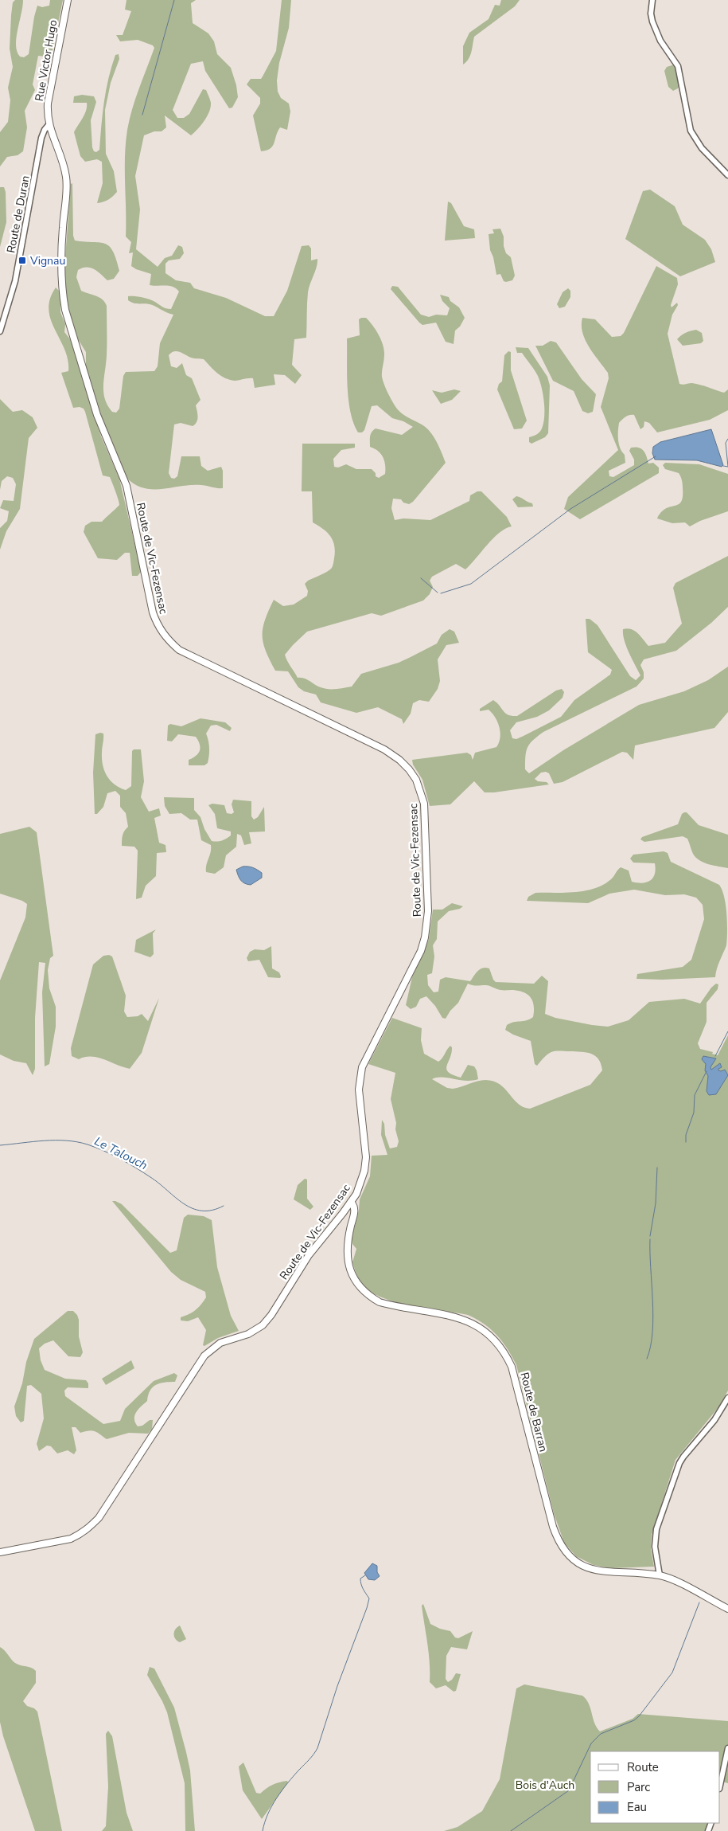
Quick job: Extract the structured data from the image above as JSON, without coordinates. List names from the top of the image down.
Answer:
{
  "streets": {
    "main road": ["Rue Victor Hugo", "Route de Vic-Fezensac", "Route de Barran"],
    "street": ["Route de Duran"]
  },
  "crossings": [
    ["Rue Victor Hugo", "Route de Duran"],
    ["Rue Victor Hugo", "Route de Vic-Fezensac"],
    ["Route de Duran", "Route de Vic-Fezensac"],
    ["Route de Vic-Fezensac", "Route de Barran"]
  ],
  "water": ["Le Talouch"],
  "parks": ["Bois d'Auch"],
  "places": {
    "transit": ["Vignau"]
  },
  "legend": ["Route", "Parc", "Eau"]
}
